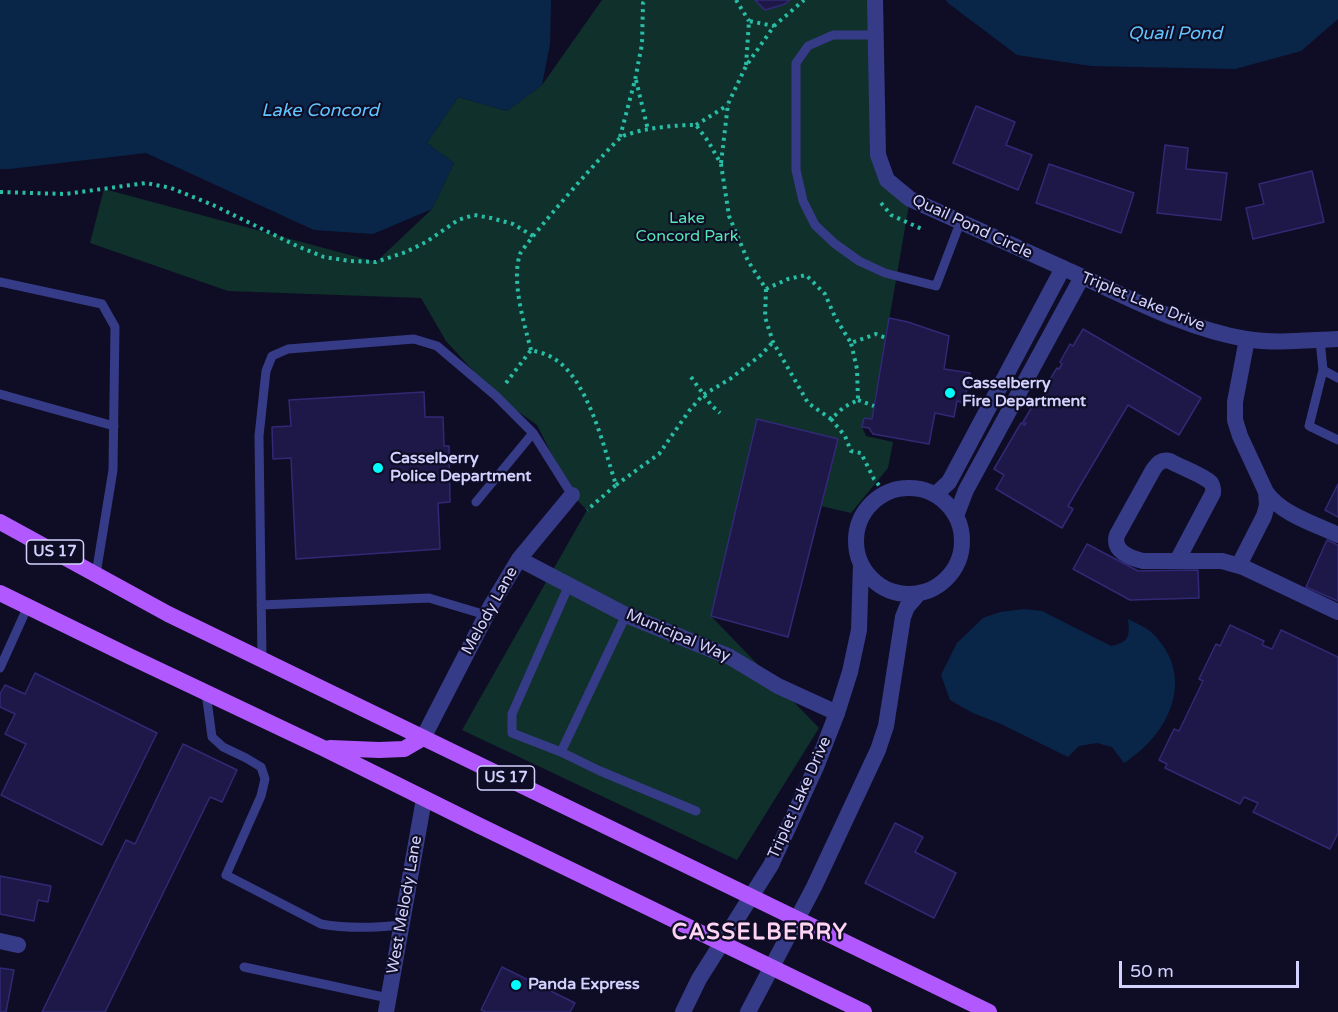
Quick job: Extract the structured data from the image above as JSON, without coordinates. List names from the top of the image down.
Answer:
{
  "streets": {
    "main road": ["US 17"],
    "street": [
      "Quail Pond Circle",
      "Triplet Lake Drive",
      "Melody Lane",
      "Municipal Way",
      "West Melody Lane"
    ]
  },
  "crossings": [
    ["Quail Pond Circle", "Triplet Lake Drive"],
    ["Triplet Lake Drive", "US 17"],
    ["Triplet Lake Drive", "Municipal Way"],
    ["US 17", "Melody Lane"],
    ["Melody Lane", "Municipal Way"]
  ],
  "districts": ["CASSELBERRY"],
  "water": ["Quail Pond", "Lake Concord"],
  "parks": ["Lake Concord Park"],
  "places": ["Casselberry Fire Department", "Casselberry Police Department", "Panda Express"],
  "scale_bar": "50 m"
}
